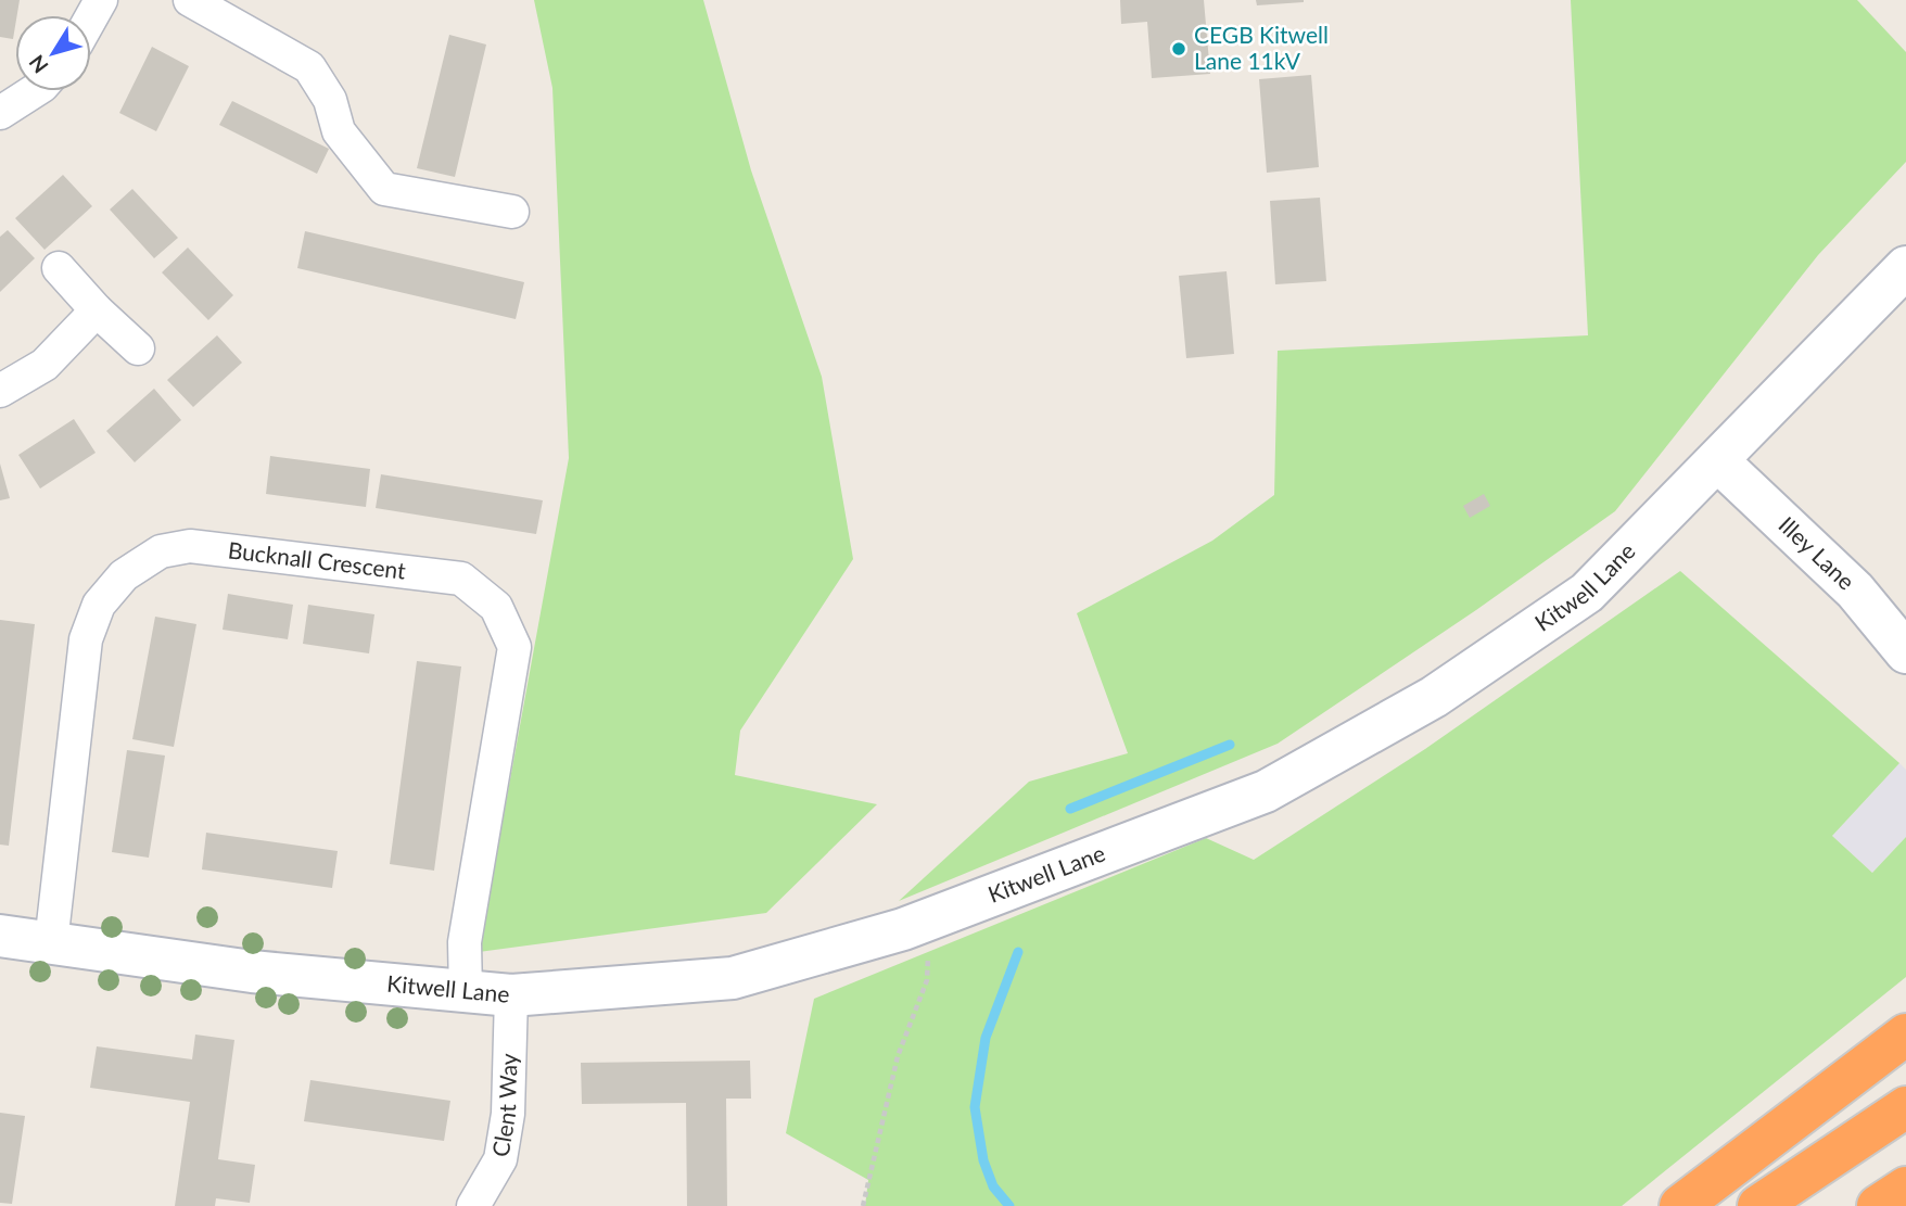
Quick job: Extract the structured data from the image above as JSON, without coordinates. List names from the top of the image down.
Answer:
{
  "streets": {
    "street": [
      "Illey Lane",
      "Bucknall Crescent",
      "Kitwell Lane",
      "Clent Way"
    ]
  },
  "crossings": [
    ["Illey Lane", "Kitwell Lane"],
    ["Bucknall Crescent", "Kitwell Lane"],
    ["Kitwell Lane", "Clent Way"]
  ],
  "places": ["CEGB Kitwell Lane 11kV"],
  "north": "bottom left"
}
